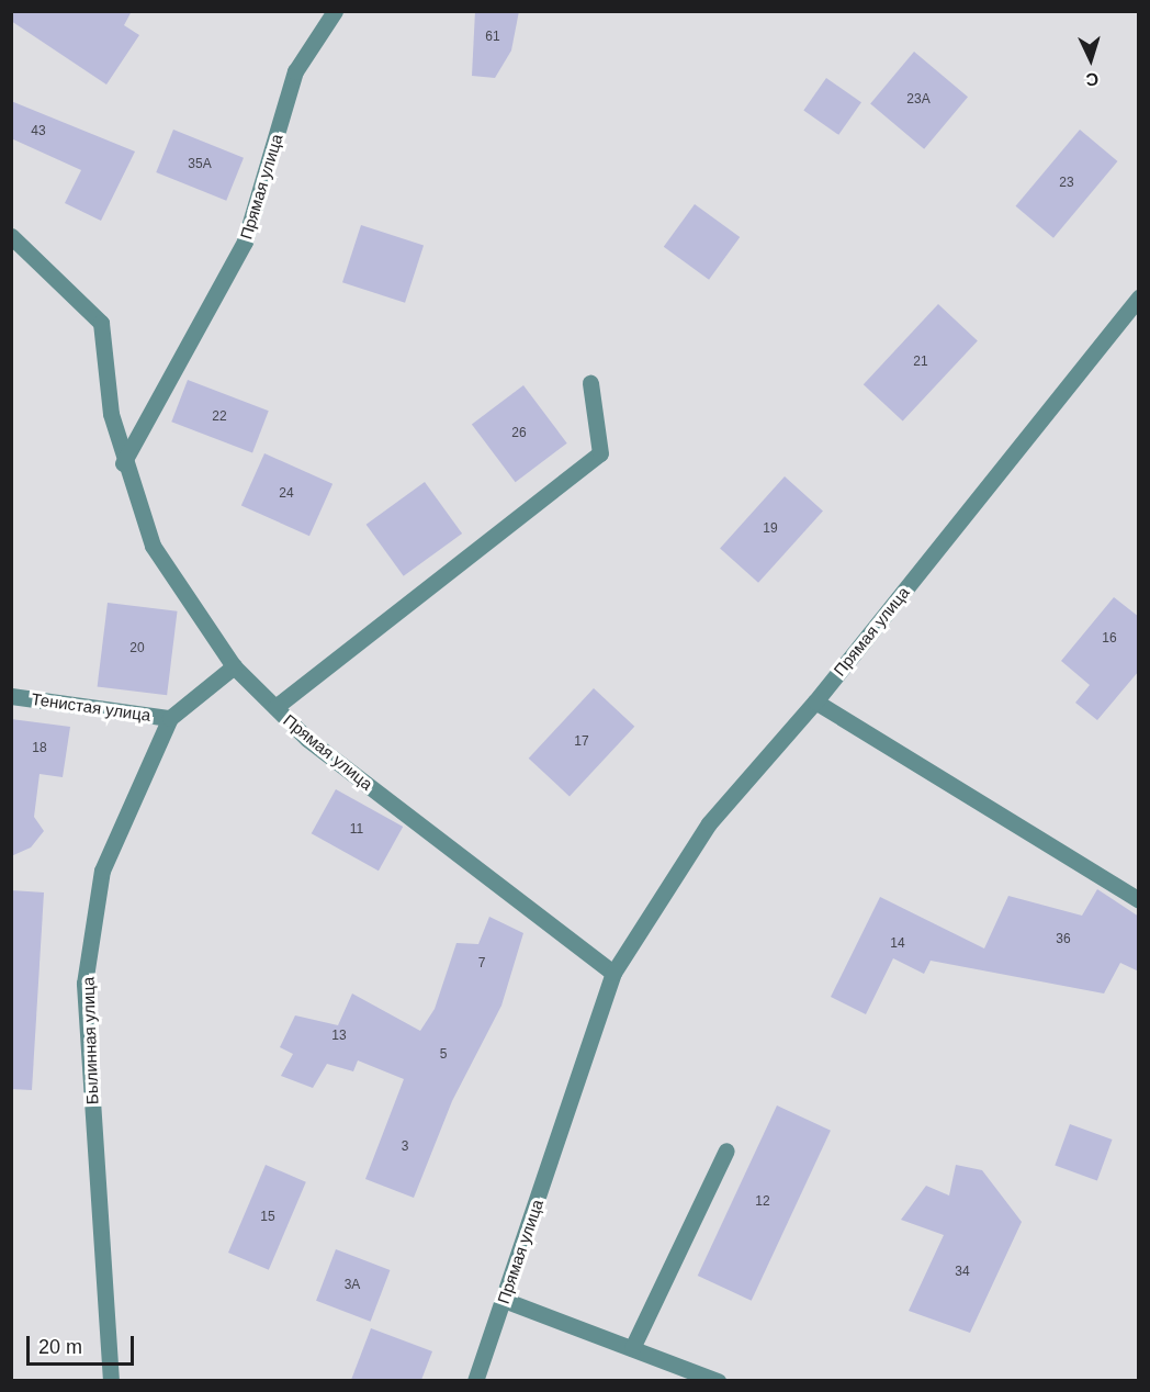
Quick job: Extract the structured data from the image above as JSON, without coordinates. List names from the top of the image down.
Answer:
{
  "streets": {
    "street": ["Прямая улица", "Тенистая улица", "Былинная улица"]
  },
  "crossings": [
    ["Прямая улица", "Былинная улица"],
    ["Тенистая улица", "Былинная улица"]
  ],
  "house_numbers": [
    "61",
    "23А",
    "43",
    "35А",
    "23",
    "21",
    "22",
    "26",
    "24",
    "19",
    "16",
    "20",
    "17",
    "18",
    "11",
    "36",
    "14",
    "7",
    "13",
    "5",
    "3",
    "12",
    "15",
    "34",
    "3А"
  ],
  "scale_bar": "20 m",
  "north": "bottom"
}
